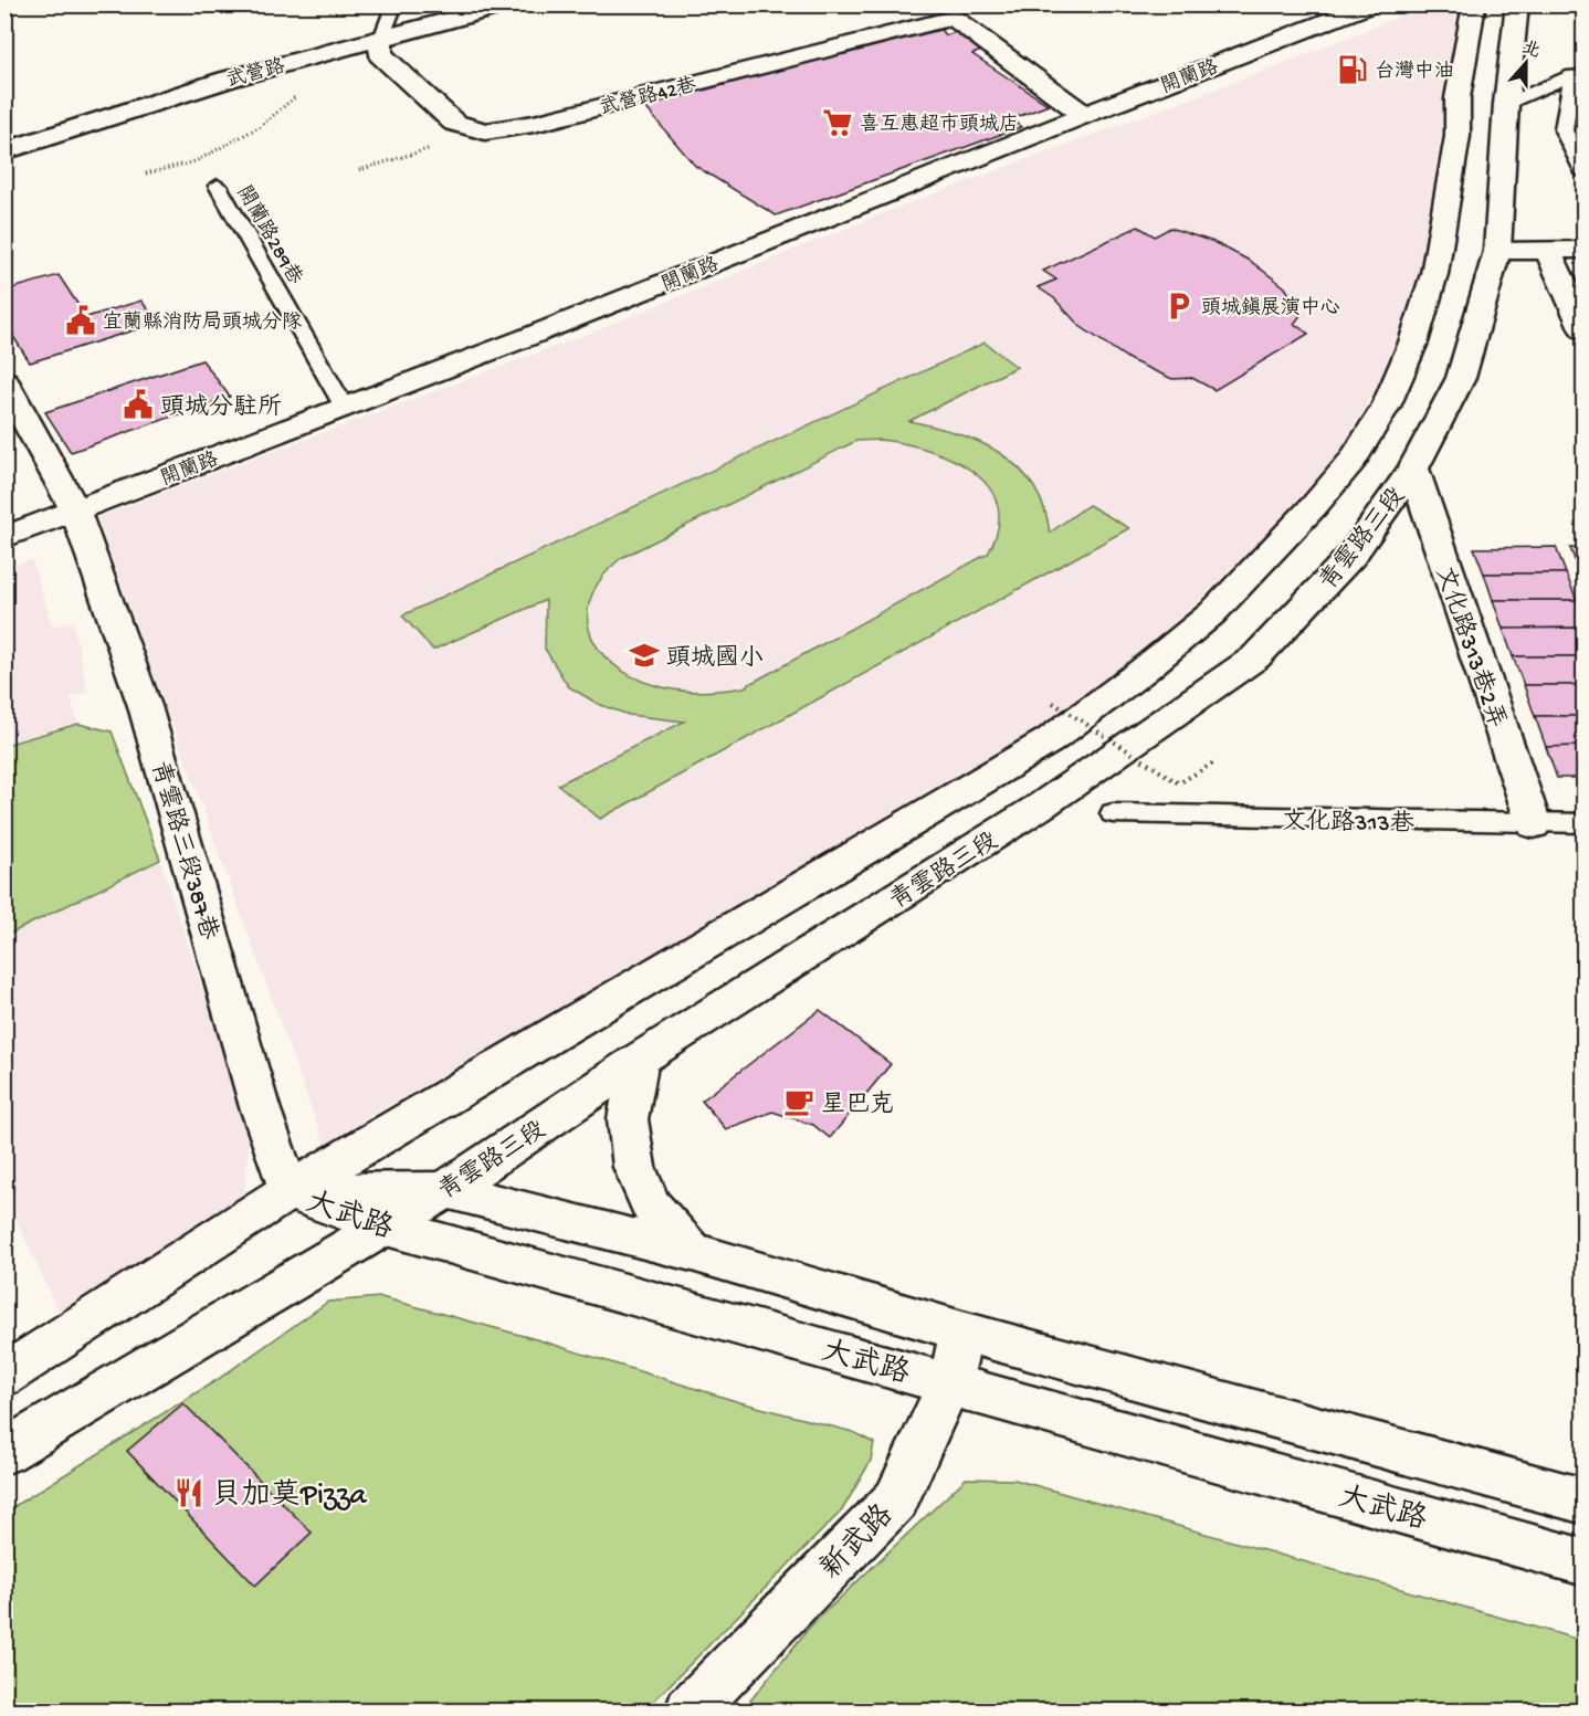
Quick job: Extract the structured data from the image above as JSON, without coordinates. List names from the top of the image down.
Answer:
{
  "streets": {
    "street": [
      "武營路",
      "開蘭路",
      "武營路42巷",
      "青雲路三段",
      "文化路313巷2弄",
      "青雲路三段387巷",
      "大武路",
      "新武路"
    ],
    "lane": ["開蘭路289巷", "文化路313巷"]
  },
  "crossings": [
    ["武營路", "武營路42巷"],
    ["開蘭路", "武營路42巷"],
    ["開蘭路", "開蘭路289巷"],
    ["開蘭路", "青雲路三段387巷"],
    ["青雲路三段", "文化路313巷2弄"],
    ["青雲路三段", "大武路"],
    ["文化路313巷2弄", "文化路313巷"],
    ["青雲路三段387巷", "大武路"],
    ["大武路", "新武路"]
  ],
  "places": {
    "fuel station": ["台灣中油"],
    "supermarket": ["喜互惠超市頭城店"],
    "parking": ["頭城鎮展演中心"],
    "public building": ["宜蘭縣消防局頭城分隊", "頭城分駐所"],
    "school or university": ["頭城國小"],
    "cafe": ["星巴克"],
    "restaurant": ["貝加莫Pizza"]
  },
  "north": "top"
}
